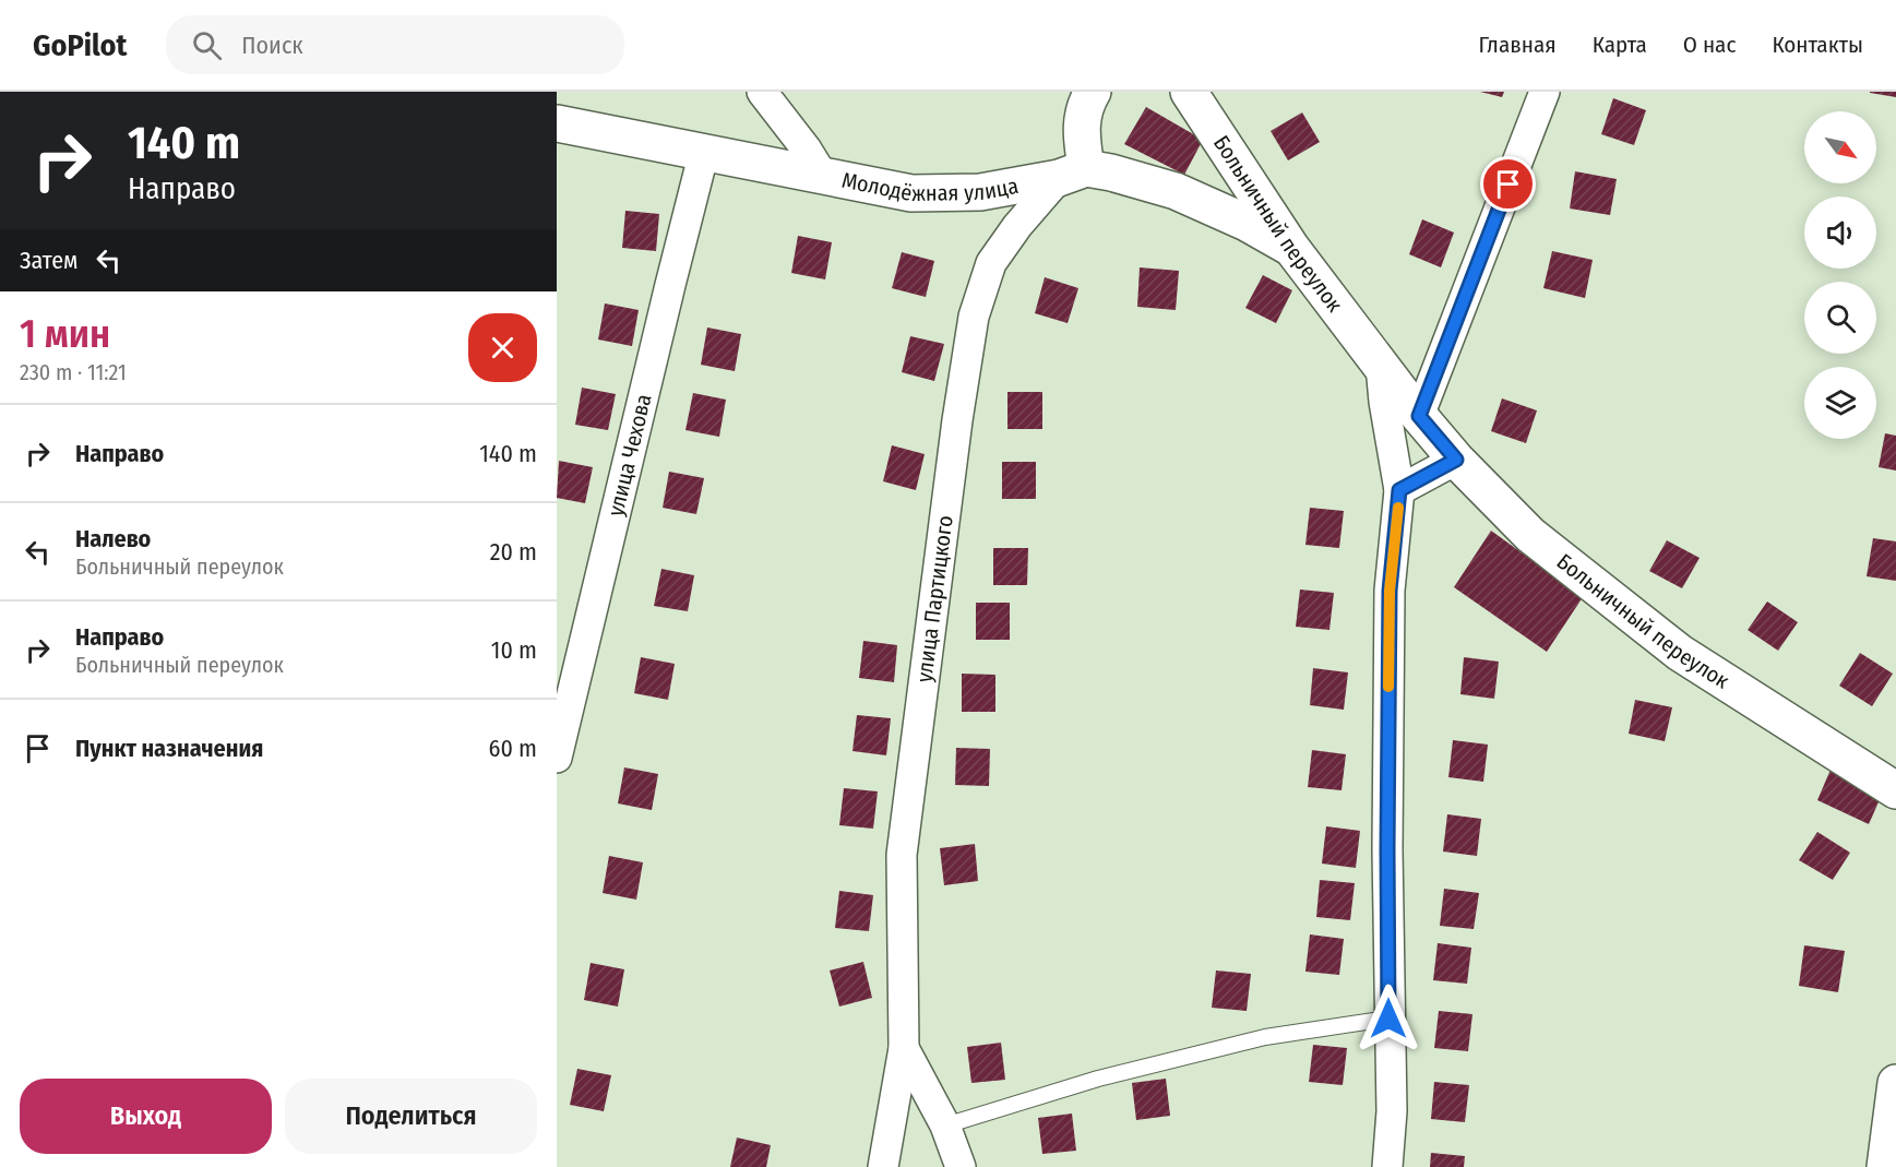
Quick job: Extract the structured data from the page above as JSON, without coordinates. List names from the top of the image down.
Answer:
{
  "streets": {
    "street": [
      "Молодёжная улица",
      "Больничный переулок",
      "улица Чехова",
      "улица Партицкого"
    ]
  },
  "crossings": [
    ["Молодёжная улица", "Больничный переулок"],
    ["Молодёжная улица", "улица Чехова"],
    ["Молодёжная улица", "улица Партицкого"]
  ],
  "north": "bottom right",
  "page": {
    "header": "GoPilot",
    "search": "Поиск",
    "nav": [
      "Главная",
      "Карта",
      "О нас",
      "Контакты"
    ],
    "turn": ["140 m", "Направо"],
    "then": "Затем",
    "heading": ["1 мин", "230 m · 11:21"],
    "list": [
      {
        "name": "Направо",
        "value": "140 m"
      },
      {
        "name": "Налево",
        "note": "Больничный переулок",
        "value": "20 m"
      },
      {
        "name": "Направо",
        "note": "Больничный переулок",
        "value": "10 m"
      },
      {
        "name": "Пункт назначения",
        "value": "60 m"
      }
    ],
    "buttons": ["Выход", "Поделиться"]
  }
}
